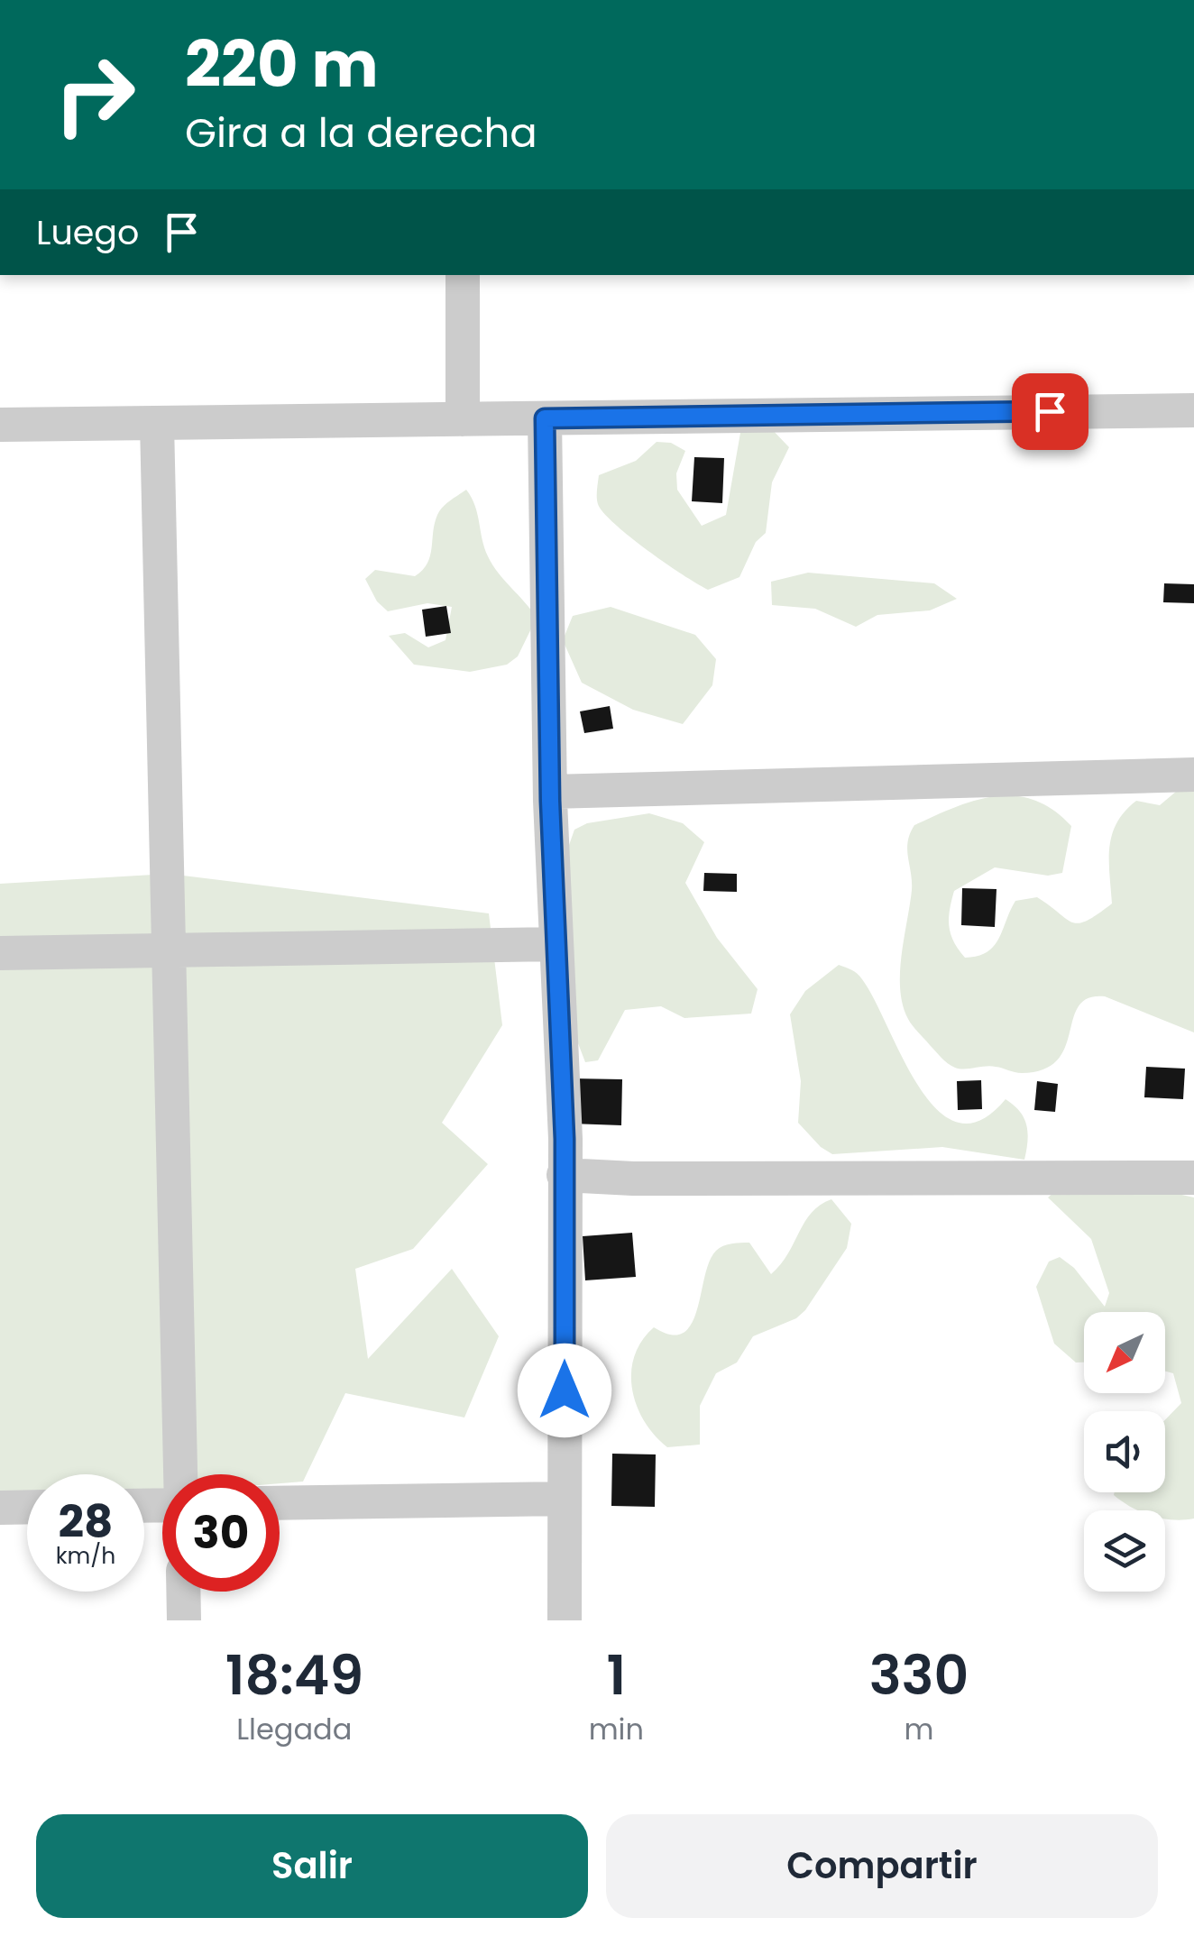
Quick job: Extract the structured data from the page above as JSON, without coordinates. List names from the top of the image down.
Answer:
{
  "north": "bottom left",
  "page": {
    "turn": ["220 m", "Gira a la derecha"],
    "then": "Luego",
    "speed": "28 km/h",
    "limit": "30",
    "eta": [
      "18:49",
      "Llegada",
      "1",
      "min",
      "330",
      "m"
    ],
    "buttons": ["Salir", "Compartir"]
  }
}
